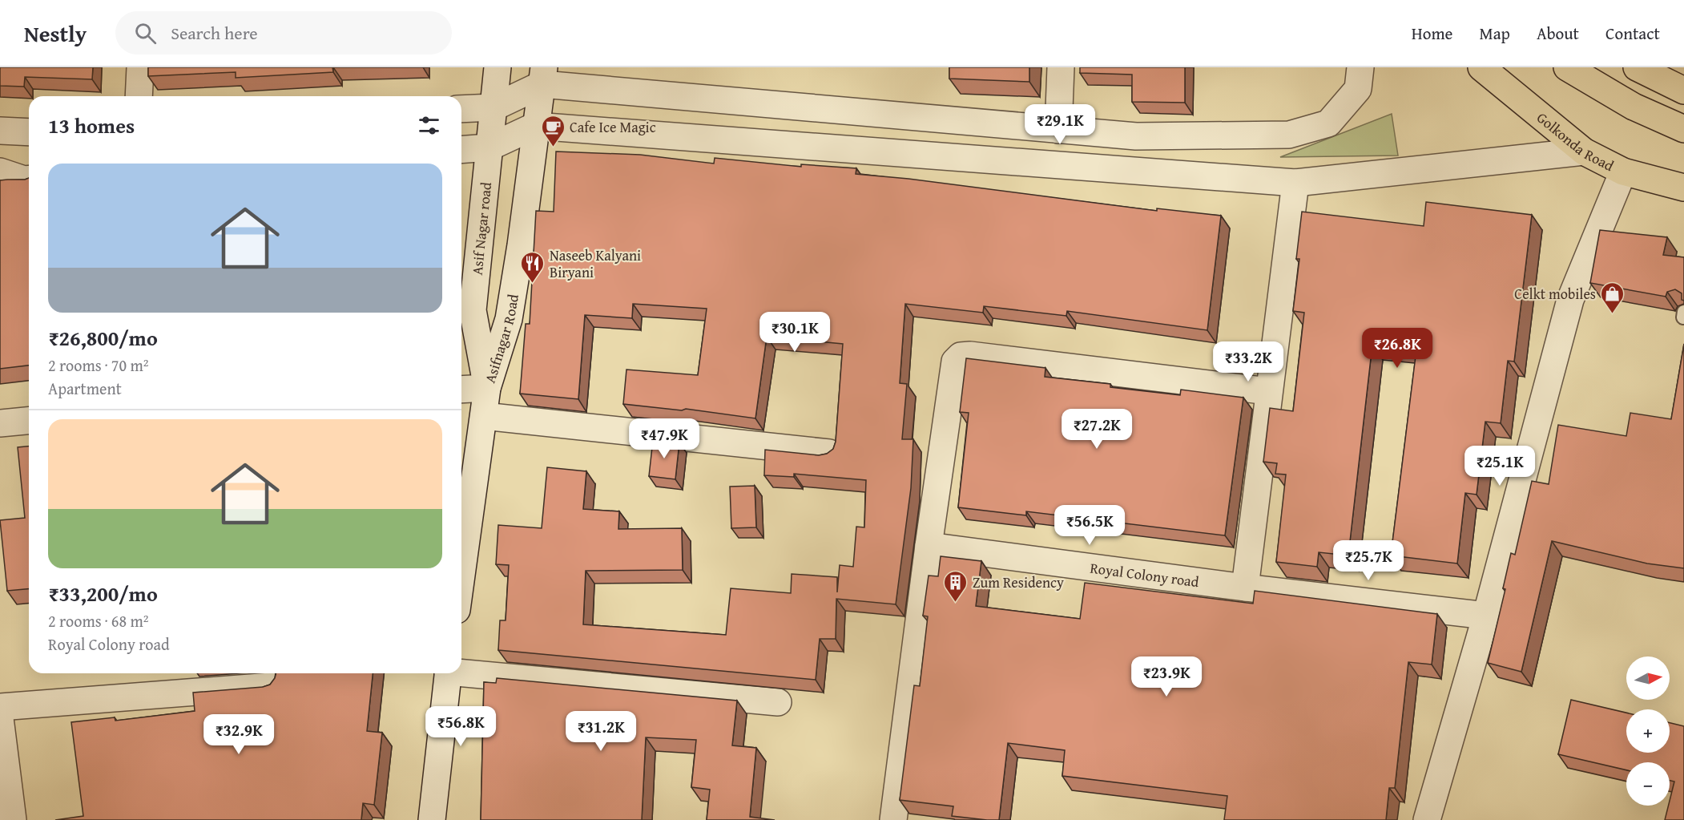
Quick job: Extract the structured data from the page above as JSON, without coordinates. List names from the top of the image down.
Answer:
{
  "streets": {
    "highway": ["Golkonda Road"],
    "street": ["Asif Nagar road", "Asifnagar Road", "Royal Colony road"]
  },
  "crossings": [
    ["Asif Nagar road", "Asifnagar Road"]
  ],
  "places": {
    "cafe": ["Cafe Ice Magic"],
    "restaurant": ["Naseeb Kalyani Biryani"],
    "shop": ["Celkt mobiles"],
    "building": ["Zum Residency"]
  },
  "north": "right",
  "page": {
    "header": "Nestly",
    "search": "Search here",
    "nav": [
      "Home",
      "Map",
      "About",
      "Contact"
    ],
    "heading": "13 homes",
    "price": [
      "₹29.1K",
      "₹30.1K",
      "₹26.8K",
      "₹33.2K",
      "₹27.2K",
      "₹47.9K",
      "₹25.1K",
      "₹56.5K",
      "₹25.7K",
      "₹23.9K",
      "₹56.8K",
      "₹31.2K",
      "₹32.9K"
    ],
    "list": [
      {
        "name": "₹26,800/mo",
        "note": "2 rooms · 70 m² · Apartment"
      },
      {
        "name": "₹33,200/mo",
        "note": "2 rooms · 68 m² · Royal Colony road"
      }
    ],
    "map_buttons": ["+", "−"]
  }
}
